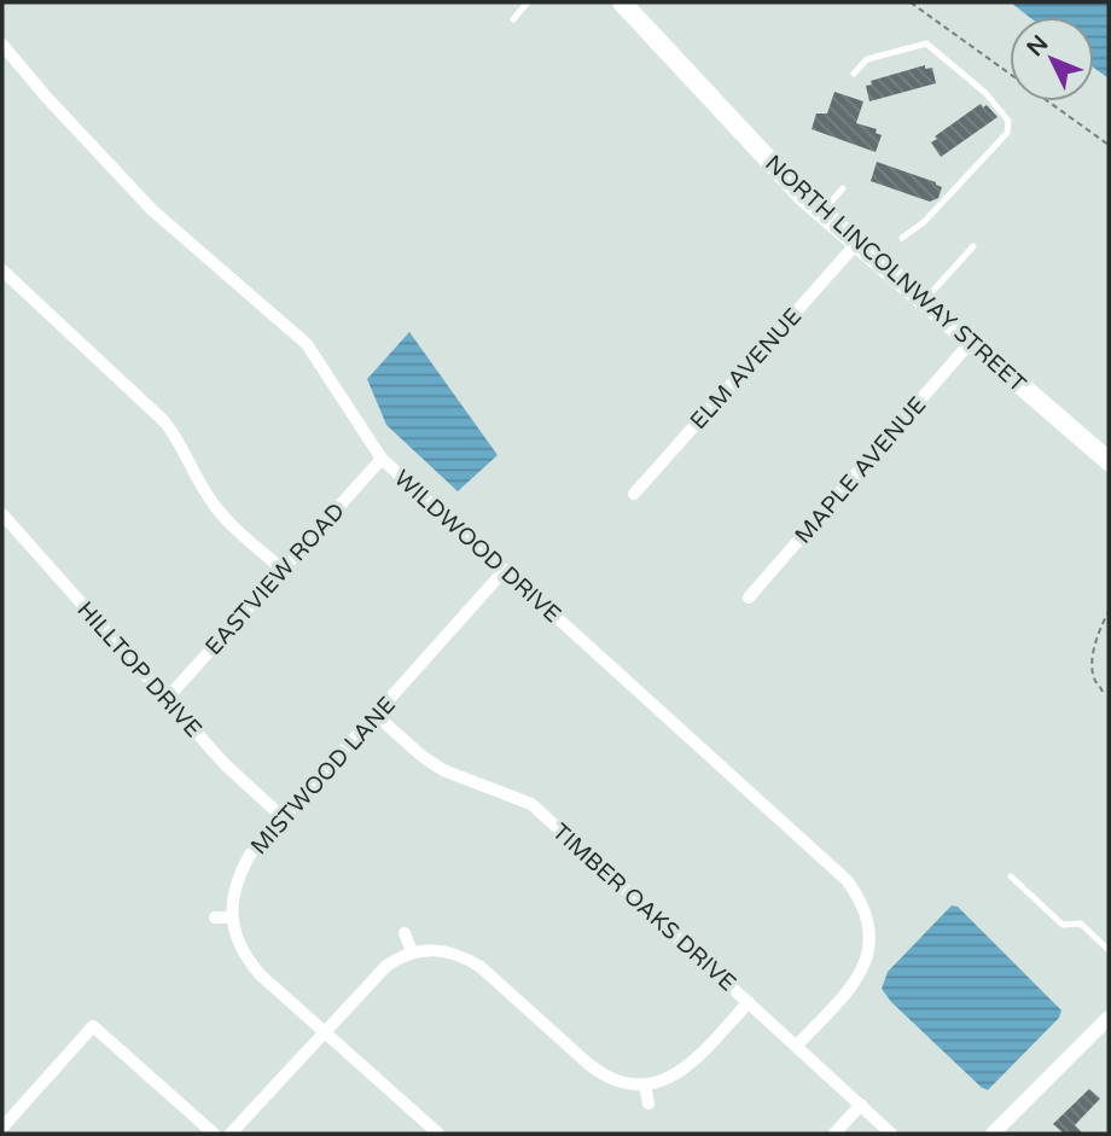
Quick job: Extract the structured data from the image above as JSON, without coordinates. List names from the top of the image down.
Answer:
{
  "streets": {
    "main road": ["NORTH LINCOLNWAY STREET"],
    "street": [
      "ELM AVENUE",
      "MAPLE AVENUE",
      "WILDWOOD DRIVE",
      "EASTVIEW ROAD",
      "HILLTOP DRIVE",
      "MISTWOOD LANE",
      "TIMBER OAKS DRIVE"
    ]
  },
  "crossings": [
    ["NORTH LINCOLNWAY STREET", "ELM AVENUE"],
    ["NORTH LINCOLNWAY STREET", "MAPLE AVENUE"],
    ["WILDWOOD DRIVE", "EASTVIEW ROAD"],
    ["WILDWOOD DRIVE", "MISTWOOD LANE"],
    ["WILDWOOD DRIVE", "TIMBER OAKS DRIVE"],
    ["EASTVIEW ROAD", "HILLTOP DRIVE"],
    ["HILLTOP DRIVE", "MISTWOOD LANE"],
    ["MISTWOOD LANE", "TIMBER OAKS DRIVE"]
  ],
  "north": "top left"
}
